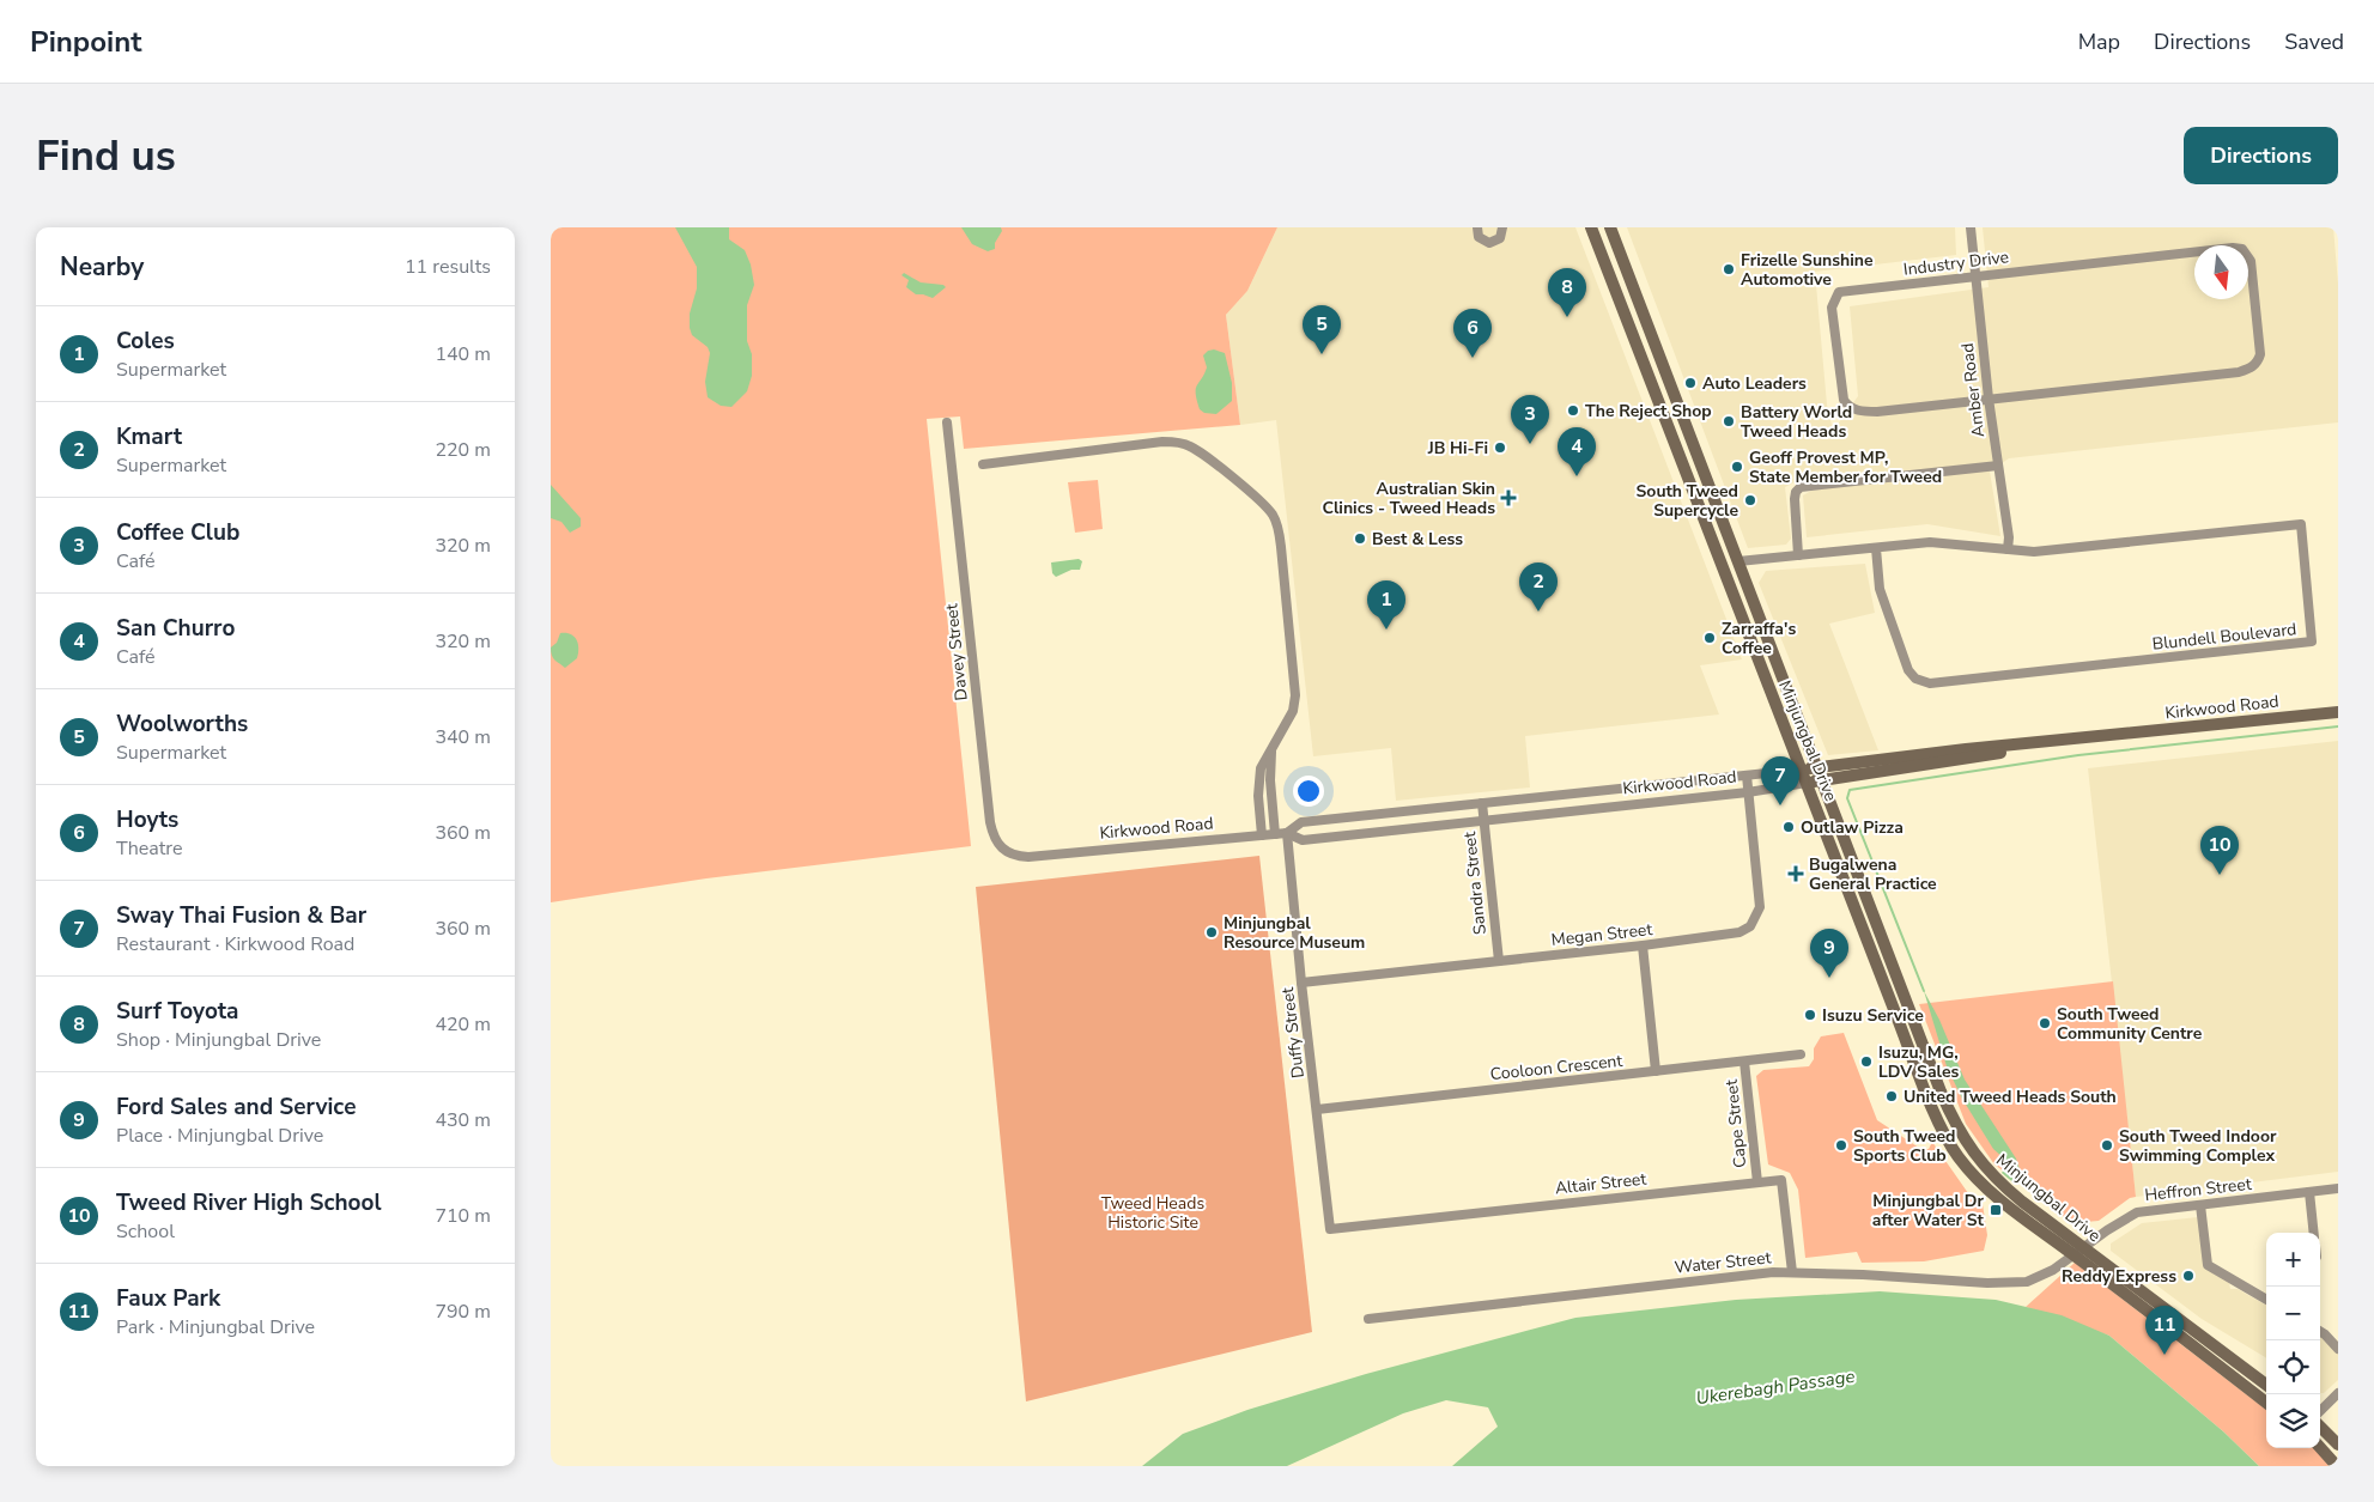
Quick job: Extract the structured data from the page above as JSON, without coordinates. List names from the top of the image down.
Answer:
{
  "streets": {
    "main road": ["Kirkwood Road", "Minjungbal Drive"],
    "street": [
      "Industry Drive",
      "Amber Road",
      "Blundell Boulevard",
      "Davey Street",
      "Sandra Street",
      "Megan Street",
      "Duffy Street",
      "Cooloon Crescent",
      "Cape Street",
      "Altair Street",
      "Heffron Street",
      "Water Street"
    ]
  },
  "crossings": [
    ["Industry Drive", "Amber Road"],
    ["Amber Road", "Blundell Boulevard"],
    ["Blundell Boulevard", "Minjungbal Drive"],
    ["Davey Street", "Kirkwood Road"],
    ["Kirkwood Road", "Minjungbal Drive"],
    ["Kirkwood Road", "Sandra Street"],
    ["Kirkwood Road", "Megan Street"],
    ["Kirkwood Road", "Duffy Street"],
    ["Minjungbal Drive", "Heffron Street"],
    ["Minjungbal Drive", "Water Street"],
    ["Sandra Street", "Megan Street"],
    ["Megan Street", "Duffy Street"],
    ["Duffy Street", "Cooloon Crescent"],
    ["Duffy Street", "Altair Street"],
    ["Cooloon Crescent", "Cape Street"],
    ["Cape Street", "Altair Street"],
    ["Altair Street", "Water Street"],
    ["Heffron Street", "Water Street"]
  ],
  "water": ["Ukerebagh Passage"],
  "parks": ["Tweed Heads Historic Site"],
  "places": {
    "other": [
      "Frizelle Sunshine Automotive",
      "Auto Leaders",
      "The Reject Shop",
      "Battery World Tweed Heads",
      "JB Hi-Fi",
      "Geoff Provest MP, State Member for Tweed",
      "South Tweed Supercycle",
      "Best & Less",
      "Zarraffa's Coffee",
      "Outlaw Pizza",
      "Minjungbal Resource Museum",
      "Isuzu Service",
      "South Tweed Community Centre",
      "Isuzu, MG, LDV Sales",
      "United Tweed Heads South",
      "South Tweed Sports Club",
      "South Tweed Indoor Swimming Complex",
      "Reddy Express"
    ],
    "health": ["Australian Skin Clinics - Tweed Heads", "Bugalwena General Practice"],
    "transit": ["Minjungbal Dr after Water St"]
  },
  "north": "bottom",
  "page": {
    "header": "Pinpoint",
    "nav": ["Map", "Directions", "Saved"],
    "buttons": "Directions",
    "title": "Find us",
    "heading": ["Nearby", "11 results"],
    "pins": [
      "8",
      "5",
      "6",
      "3",
      "4",
      "2",
      "1",
      "7",
      "10",
      "9",
      "11"
    ],
    "list": [
      {
        "mark": "1",
        "name": "Coles",
        "note": "Supermarket",
        "value": "140 m"
      },
      {
        "mark": "2",
        "name": "Kmart",
        "note": "Supermarket",
        "value": "220 m"
      },
      {
        "mark": "3",
        "name": "Coffee Club",
        "note": "Café",
        "value": "320 m"
      },
      {
        "mark": "4",
        "name": "San Churro",
        "note": "Café",
        "value": "320 m"
      },
      {
        "mark": "5",
        "name": "Woolworths",
        "note": "Supermarket",
        "value": "340 m"
      },
      {
        "mark": "6",
        "name": "Hoyts",
        "note": "Theatre",
        "value": "360 m"
      },
      {
        "mark": "7",
        "name": "Sway Thai Fusion & Bar",
        "note": "Restaurant · Kirkwood Road",
        "value": "360 m"
      },
      {
        "mark": "8",
        "name": "Surf Toyota",
        "note": "Shop · Minjungbal Drive",
        "value": "420 m"
      },
      {
        "mark": "9",
        "name": "Ford Sales and Service",
        "note": "Place · Minjungbal Drive",
        "value": "430 m"
      },
      {
        "mark": "10",
        "name": "Tweed River High School",
        "note": "School",
        "value": "710 m"
      },
      {
        "mark": "11",
        "name": "Faux Park",
        "note": "Park · Minjungbal Drive",
        "value": "790 m"
      }
    ],
    "map_buttons": ["+", "−"]
  }
}
